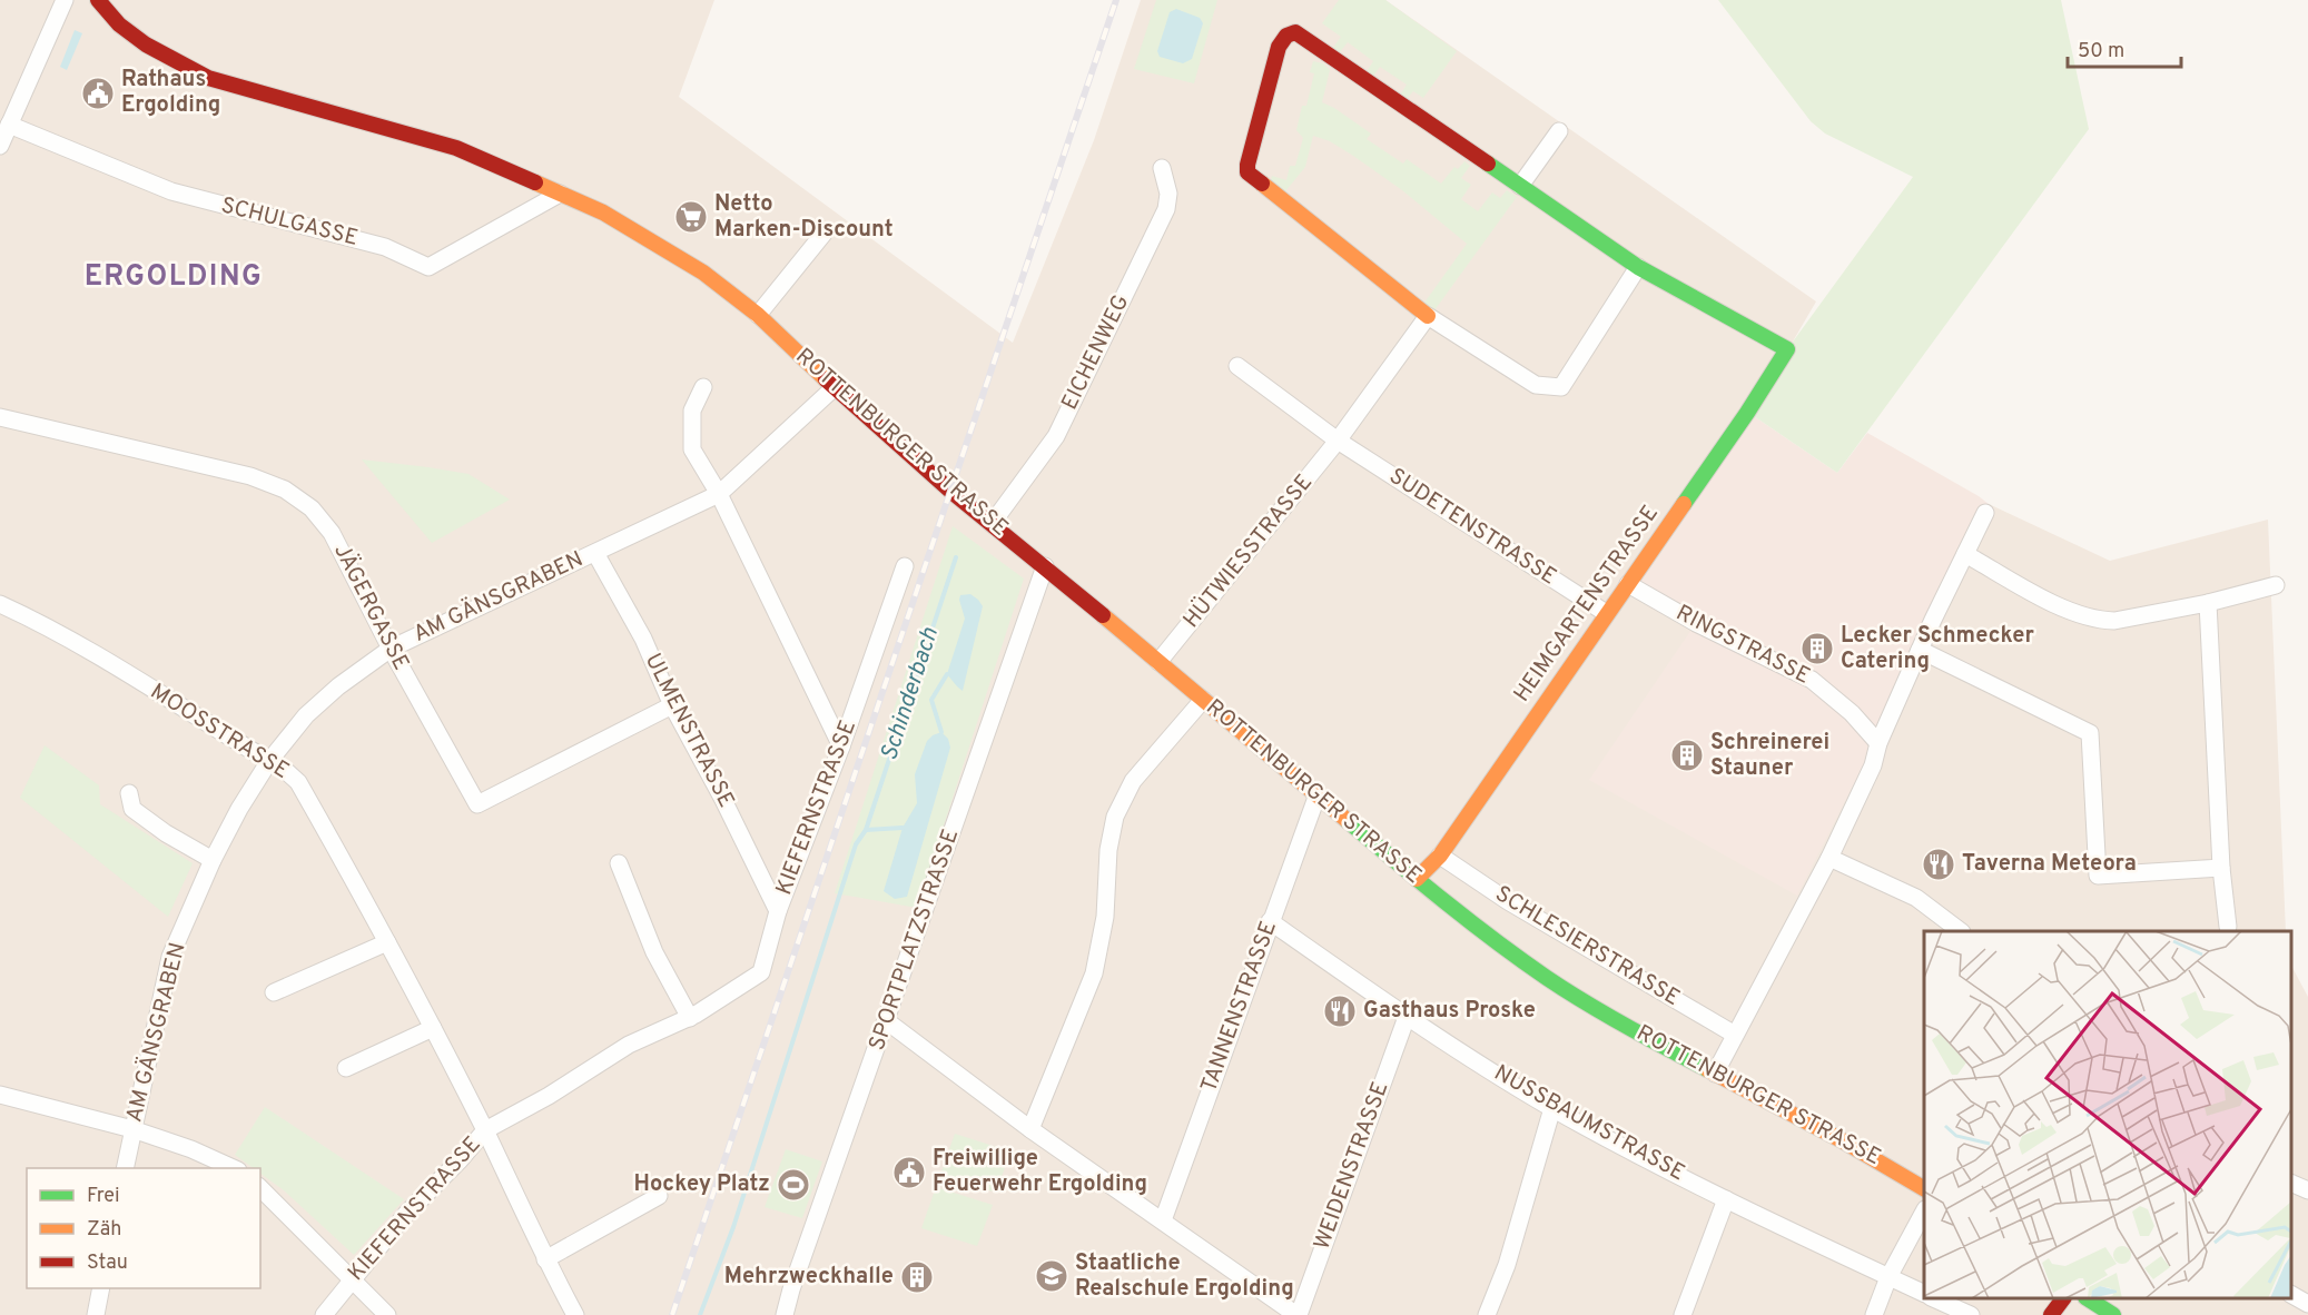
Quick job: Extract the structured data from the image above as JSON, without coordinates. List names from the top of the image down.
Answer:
{
  "streets": {
    "street": [
      "SCHULGASSE",
      "EICHENWEG",
      "ROTTENBURGER STRASSE",
      "SUDETENSTRASSE",
      "HÜTWIESSTRASSE",
      "AM GÄNSGRABEN",
      "HEIMGARTENSTRASSE",
      "JÄGERGASSE",
      "RINGSTRASSE",
      "ULMENSTRASSE",
      "MOOSSTRASSE",
      "KIEFERNSTRASSE",
      "SPORTPLATZSTRASSE",
      "SCHLESIERSTRASSE",
      "TANNENSTRASSE",
      "NUSSBAUMSTRASSE",
      "WEIDENSTRASSE"
    ]
  },
  "crossings": [
    ["SCHULGASSE", "ROTTENBURGER STRASSE"],
    ["EICHENWEG", "ROTTENBURGER STRASSE"],
    ["ROTTENBURGER STRASSE", "HÜTWIESSTRASSE"],
    ["ROTTENBURGER STRASSE", "AM GÄNSGRABEN"],
    ["ROTTENBURGER STRASSE", "HEIMGARTENSTRASSE"],
    ["ROTTENBURGER STRASSE", "SPORTPLATZSTRASSE"],
    ["ROTTENBURGER STRASSE", "TANNENSTRASSE"],
    ["SUDETENSTRASSE", "HÜTWIESSTRASSE"],
    ["SUDETENSTRASSE", "HEIMGARTENSTRASSE"],
    ["AM GÄNSGRABEN", "JÄGERGASSE"],
    ["AM GÄNSGRABEN", "ULMENSTRASSE"],
    ["AM GÄNSGRABEN", "MOOSSTRASSE"],
    ["HEIMGARTENSTRASSE", "RINGSTRASSE"],
    ["HEIMGARTENSTRASSE", "SCHLESIERSTRASSE"],
    ["JÄGERGASSE", "ULMENSTRASSE"],
    ["ULMENSTRASSE", "KIEFERNSTRASSE"],
    ["MOOSSTRASSE", "KIEFERNSTRASSE"],
    ["TANNENSTRASSE", "NUSSBAUMSTRASSE"],
    ["NUSSBAUMSTRASSE", "WEIDENSTRASSE"]
  ],
  "districts": ["ERGOLDING"],
  "water": ["Schinderbach"],
  "places": {
    "public building": ["Rathaus Ergolding", "Freiwillige Feuerwehr Ergolding"],
    "supermarket": ["Netto Marken-Discount"],
    "building": ["Lecker Schmecker Catering", "Schreinerei Stauner", "Mehrzweckhalle"],
    "restaurant": ["Taverna Meteora", "Gasthaus Proske"],
    "sports": ["Hockey Platz"],
    "school or university": ["Staatliche Realschule Ergolding"]
  },
  "legend": ["Frei", "Zäh", "Stau"],
  "scale_bar": "50 m"
}
